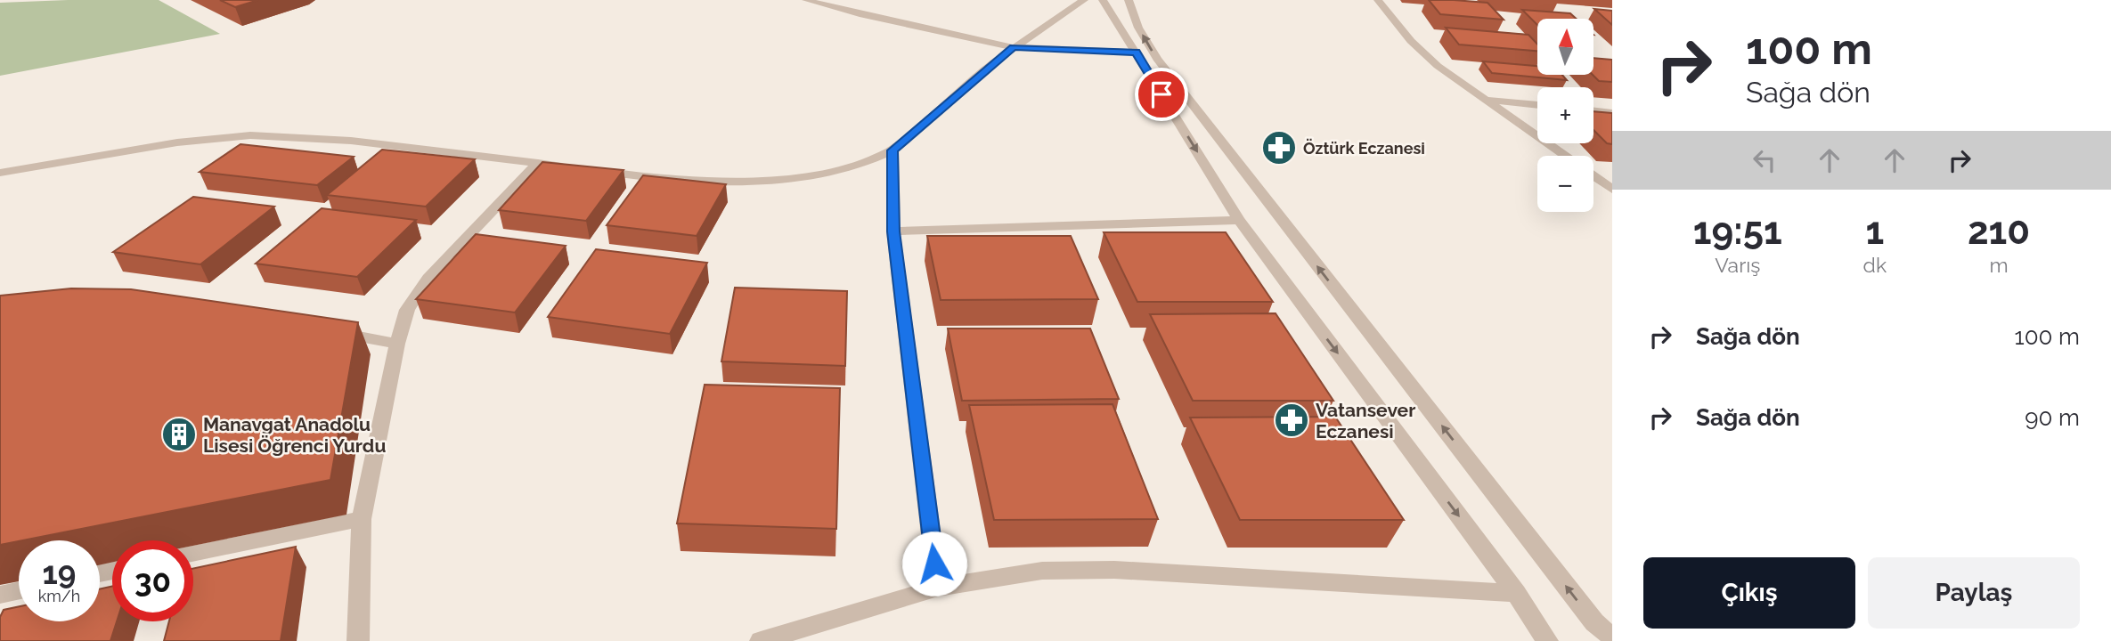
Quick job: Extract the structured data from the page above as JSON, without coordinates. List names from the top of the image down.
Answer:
{
  "places": {
    "pharmacy": ["Öztürk Eczanesi", "Vatansever Eczanesi"],
    "building": ["Manavgat Anadolu Lisesi Öğrenci Yurdu"]
  },
  "north": "top",
  "page": {
    "turn": ["100 m", "Sağa dön"],
    "map_buttons": ["+", "−"],
    "eta": [
      "19:51",
      "Varış",
      "1",
      "dk",
      "210",
      "m"
    ],
    "list": [
      {
        "name": "Sağa dön",
        "value": "100 m"
      },
      {
        "name": "Sağa dön",
        "value": "90 m"
      }
    ],
    "speed": "19 km/h",
    "limit": "30",
    "buttons": ["Çıkış", "Paylaş"]
  }
}
